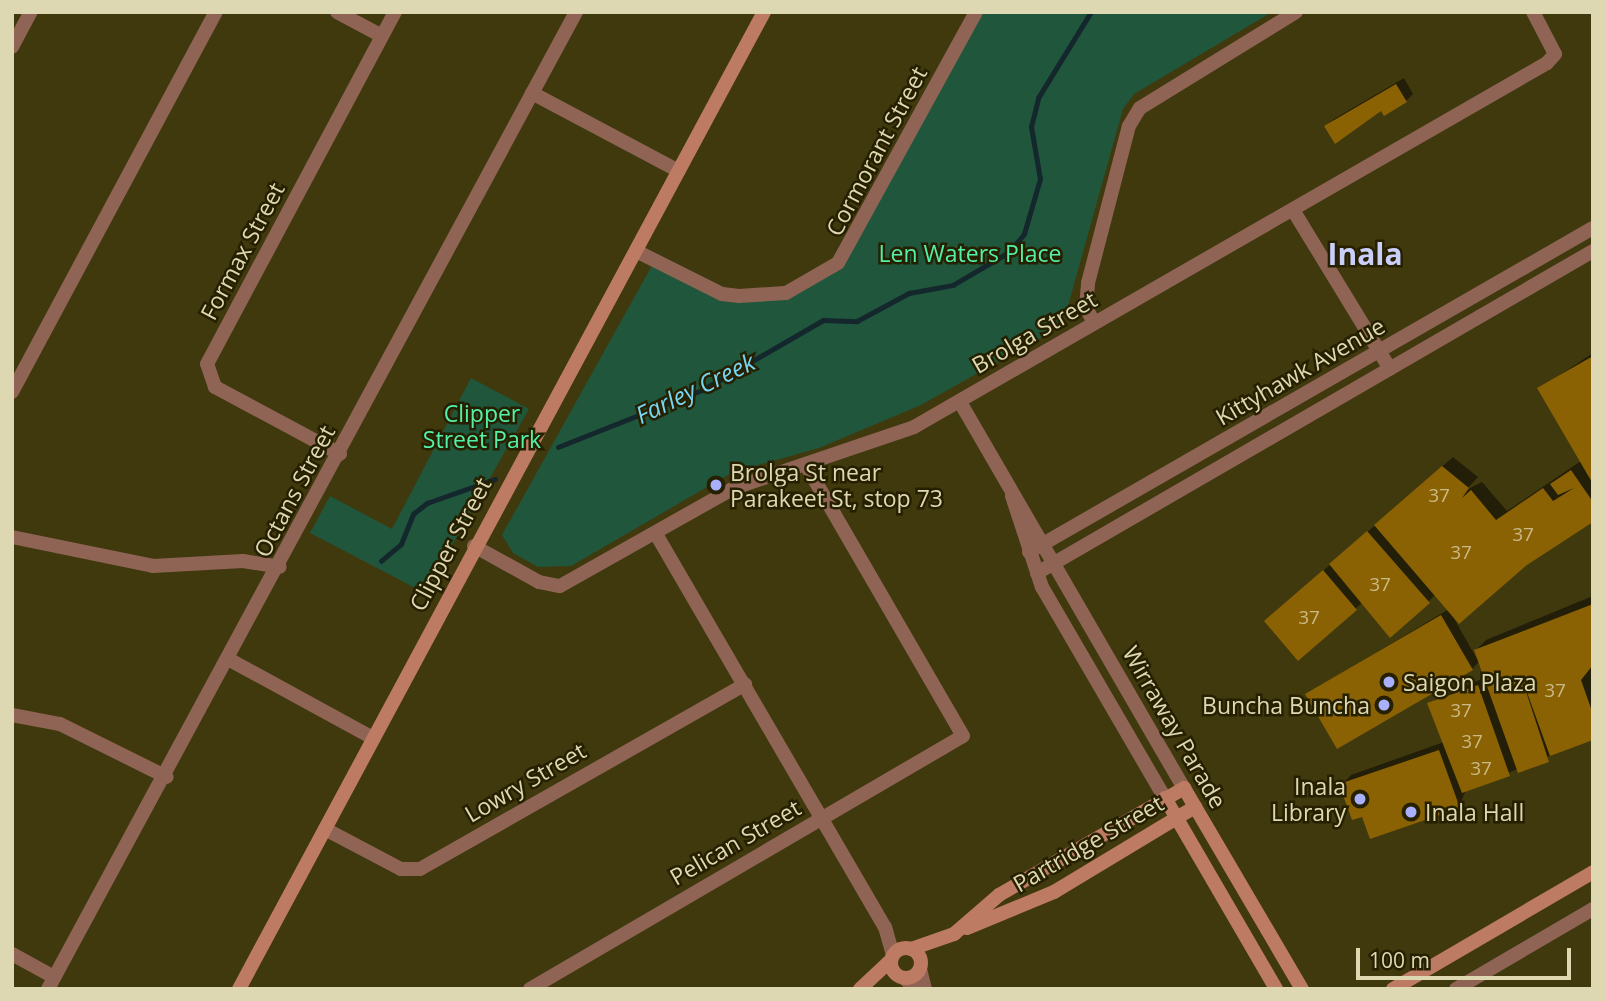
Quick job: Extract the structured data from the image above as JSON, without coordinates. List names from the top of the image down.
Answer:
{
  "streets": {
    "street": [
      "Cormorant Street",
      "Formax Street",
      "Brolga Street",
      "Kittyhawk Avenue",
      "Octans Street",
      "Clipper Street",
      "Wirraway Parade",
      "Lowry Street",
      "Pelican Street",
      "Partridge Street"
    ]
  },
  "crossings": [
    ["Cormorant Street", "Clipper Street"],
    ["Formax Street", "Octans Street"],
    ["Brolga Street", "Clipper Street"],
    ["Brolga Street", "Wirraway Parade"],
    ["Brolga Street", "Pelican Street"],
    ["Kittyhawk Avenue", "Wirraway Parade"],
    ["Clipper Street", "Lowry Street"],
    ["Wirraway Parade", "Partridge Street"]
  ],
  "districts": ["Inala"],
  "water": ["Farley Creek"],
  "parks": ["Len Waters Place", "Clipper Street Park"],
  "places": [
    "Brolga St near Parakeet St, stop 73",
    "Saigon Plaza",
    "Buncha Buncha",
    "Inala Library",
    "Inala Hall"
  ],
  "house_numbers": [
    "37",
    "37",
    "37",
    "37",
    "37",
    "37",
    "37",
    "37",
    "37"
  ],
  "scale_bar": "100 m"
}
